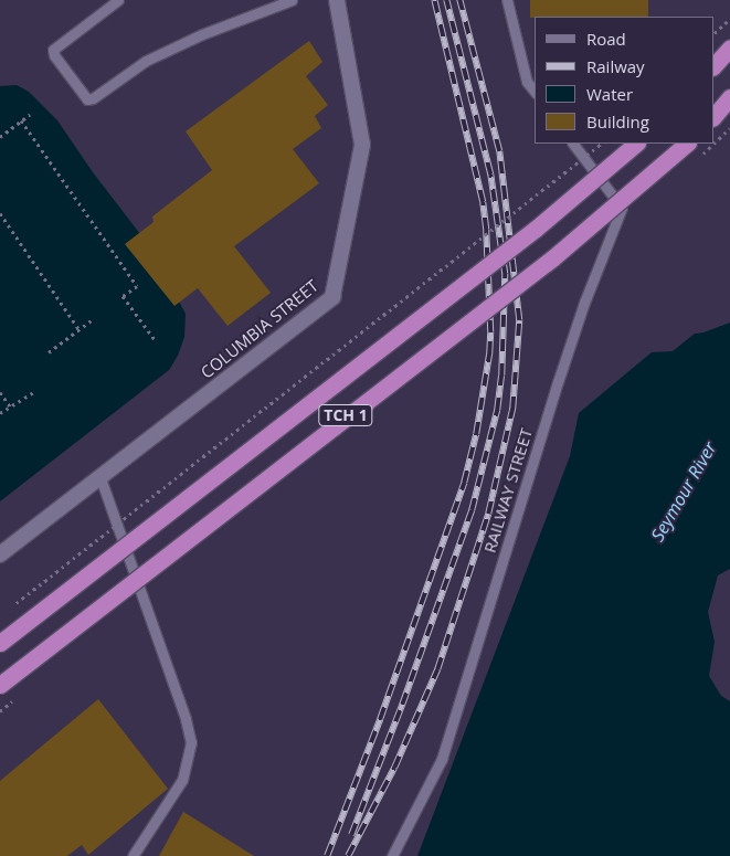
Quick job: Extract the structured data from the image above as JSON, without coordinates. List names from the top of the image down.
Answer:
{
  "streets": {
    "highway": ["TCH 1"],
    "street": ["COLUMBIA STREET"],
    "lane": ["RAILWAY STREET"]
  },
  "water": ["Seymour River"],
  "legend": [
    "Road",
    "Railway",
    "Water",
    "Building"
  ]
}
